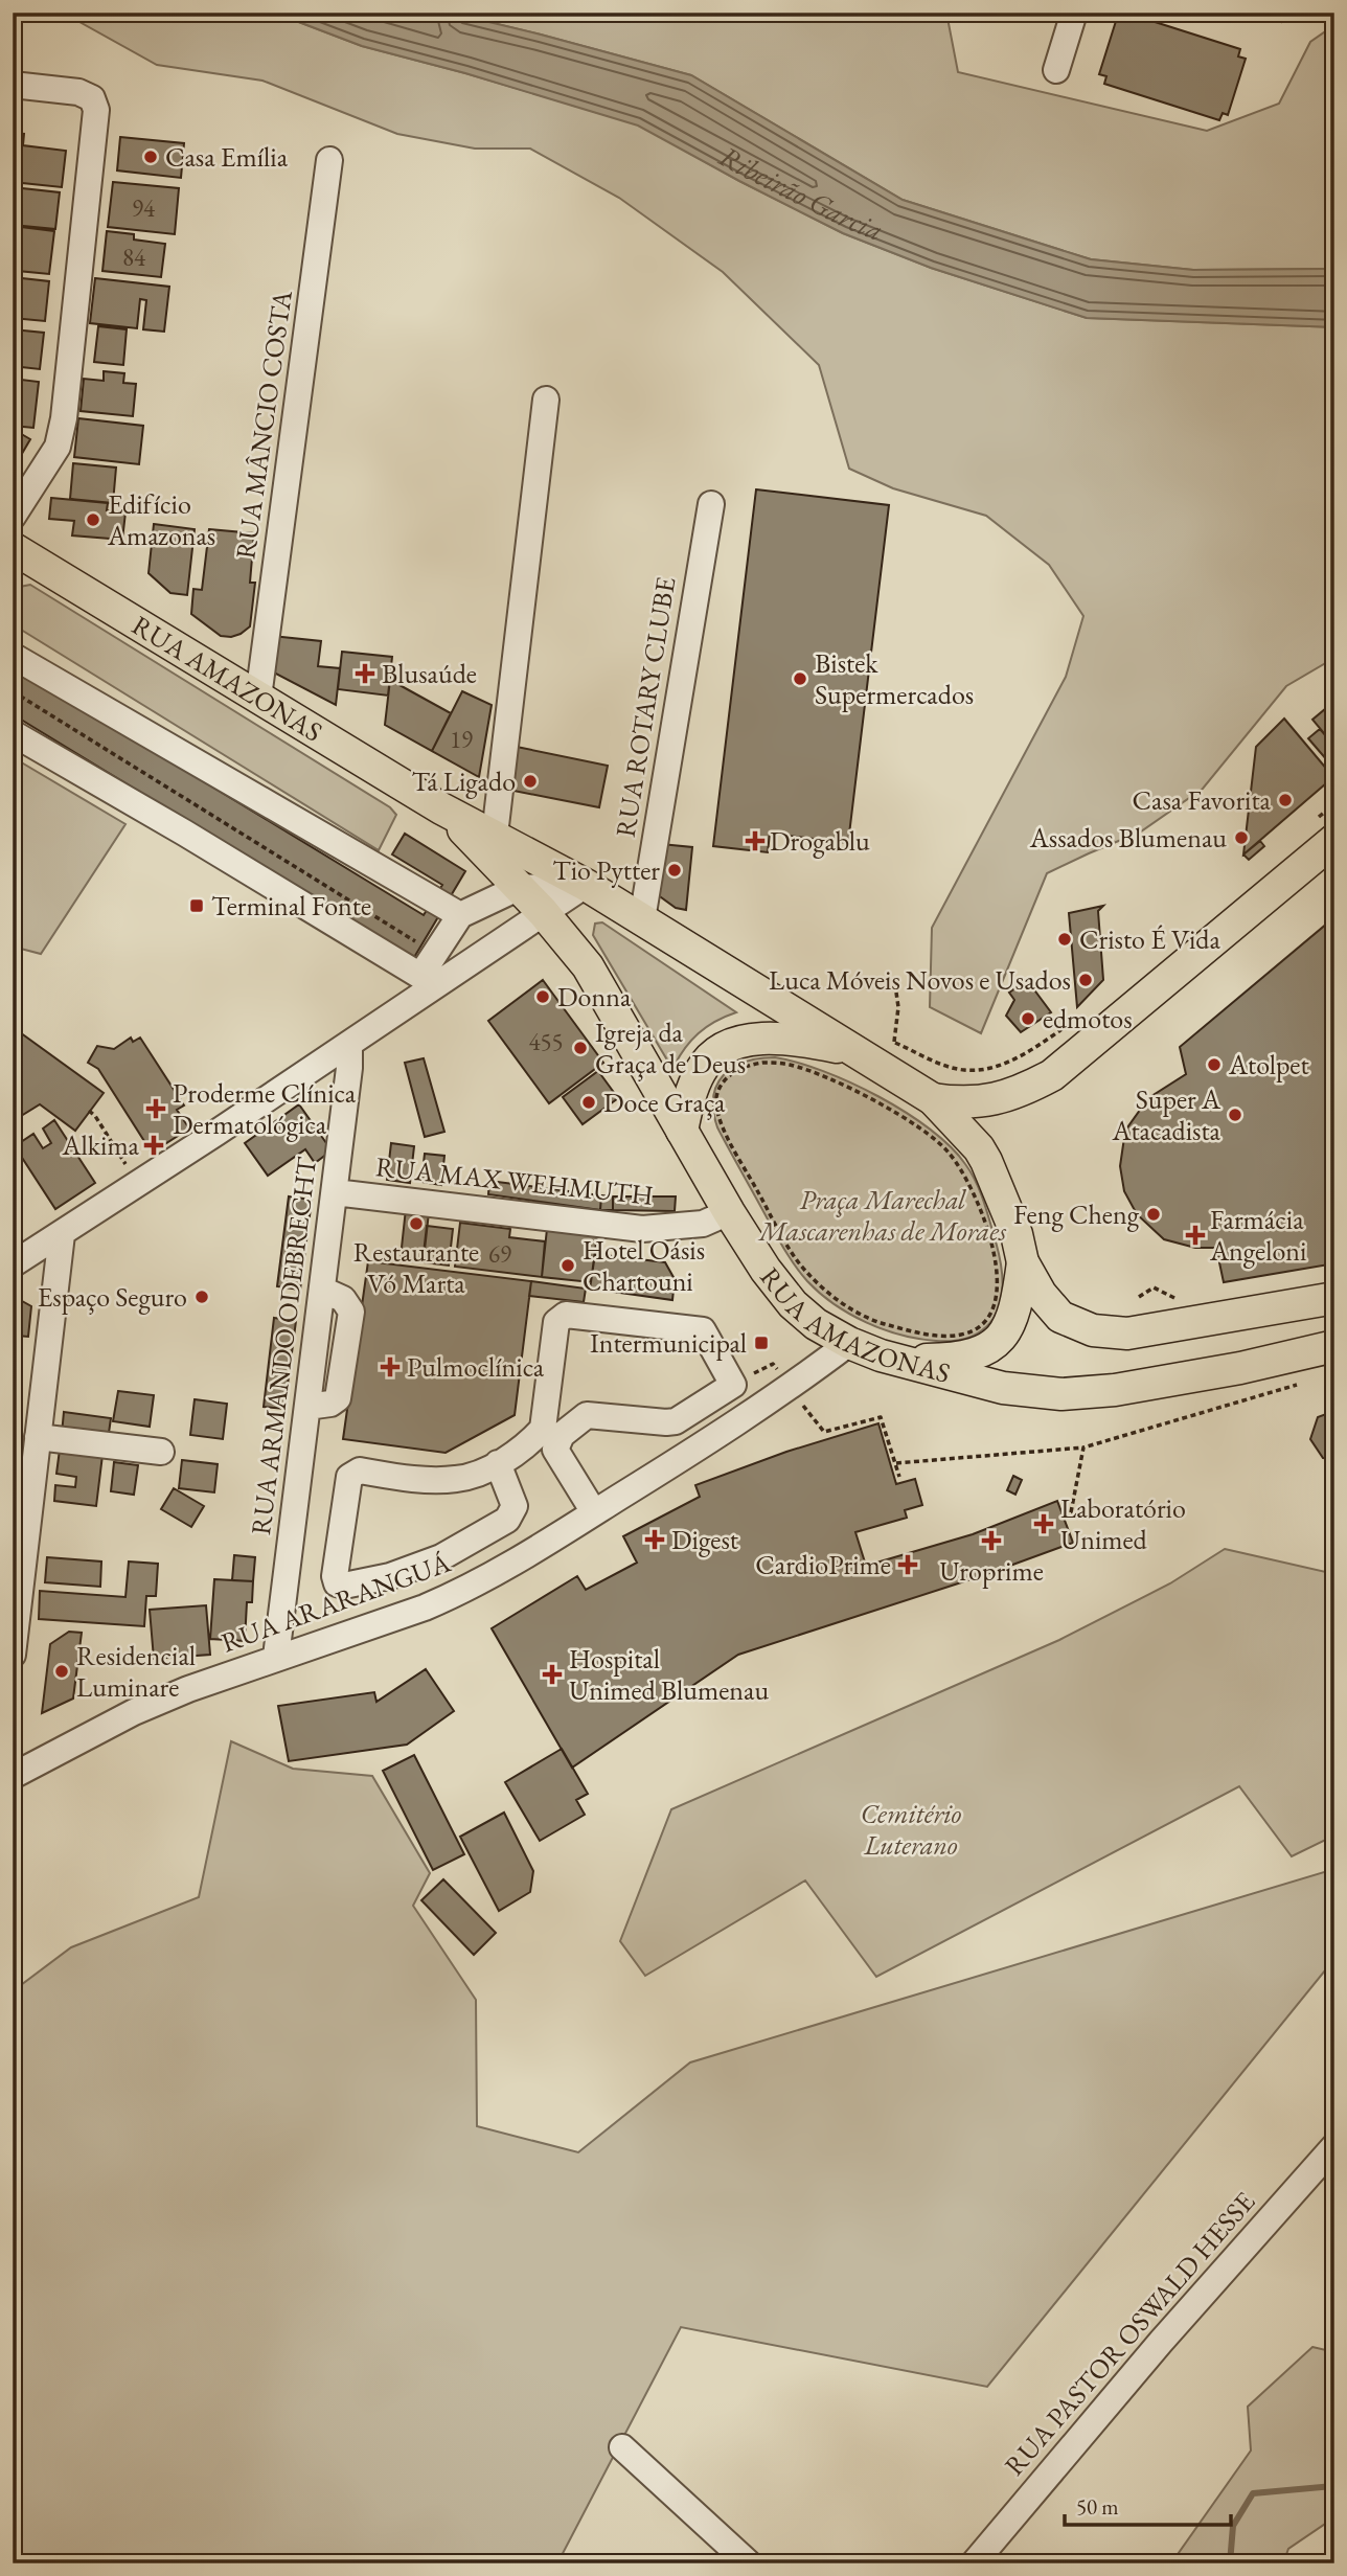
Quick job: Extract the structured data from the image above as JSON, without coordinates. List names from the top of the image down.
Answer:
{
  "streets": {
    "main road": ["RUA AMAZONAS"],
    "street": [
      "RUA MÂNCIO COSTA",
      "RUA ROTARY CLUBE",
      "RUA MAX WEHMUTH",
      "RUA ARMANDO ODEBRECHT",
      "RUA ARARANGUÁ",
      "RUA PASTOR OSWALD HESSE"
    ]
  },
  "crossings": [
    ["RUA MÂNCIO COSTA", "RUA AMAZONAS"],
    ["RUA AMAZONAS", "RUA ROTARY CLUBE"],
    ["RUA AMAZONAS", "RUA MAX WEHMUTH"],
    ["RUA AMAZONAS", "RUA ARARANGUÁ"],
    ["RUA MAX WEHMUTH", "RUA ARMANDO ODEBRECHT"],
    ["RUA ARMANDO ODEBRECHT", "RUA ARARANGUÁ"]
  ],
  "water": ["Ribeirão Garcia"],
  "parks": ["Praça Marechal Mascarenhas de Moraes", "Cemitério Luterano"],
  "places": {
    "other": [
      "Casa Emília",
      "Edifício Amazonas",
      "Bistek Supermercados",
      "Tá Ligado",
      "Casa Favorita",
      "Assados Blumenau",
      "Tio Pytter",
      "Cristo É Vida",
      "Luca Móveis Novos e Usados",
      "Donna",
      "edmotos",
      "Igreja da Graça de Deus",
      "Atolpet",
      "Doce Graça",
      "Super A Atacadista",
      "Feng Cheng",
      "Restaurante Vó Marta",
      "Hotel Oásis Chartouni",
      "Espaço Seguro",
      "Residencial Luminare"
    ],
    "health": [
      "Blusaúde",
      "Drogablu",
      "Proderme Clínica Dermatológica",
      "Alkima",
      "Farmácia Angeloni",
      "Pulmoclínica",
      "Laboratório Unimed",
      "Digest",
      "Uroprime",
      "CardioPrime",
      "Hospital Unimed Blumenau"
    ],
    "transit": ["Terminal Fonte", "Intermunicipal"]
  },
  "house_numbers": [
    "94",
    "84",
    "19",
    "455",
    "69"
  ],
  "scale_bar": "50 m"
}
